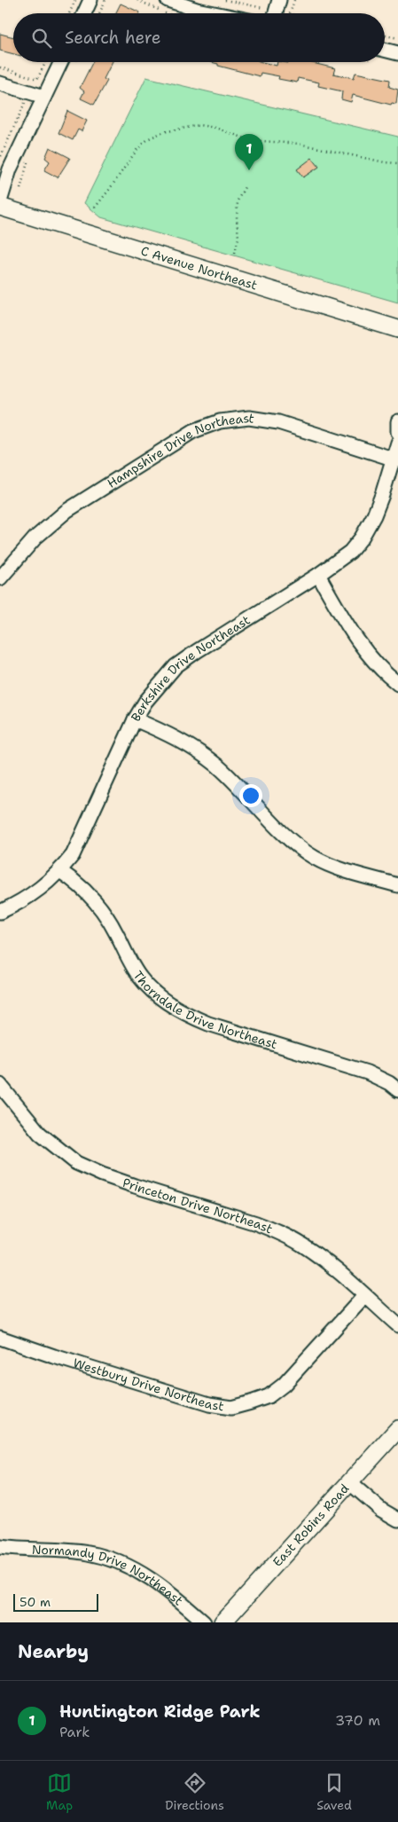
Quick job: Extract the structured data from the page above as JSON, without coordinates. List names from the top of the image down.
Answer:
{
  "streets": {
    "street": [
      "C Avenue Northeast",
      "Hampshire Drive Northeast",
      "Berkshire Drive Northeast",
      "Thorndale Drive Northeast",
      "Princeton Drive Northeast",
      "Westbury Drive Northeast",
      "East Robins Road",
      "Normandy Drive Northeast"
    ]
  },
  "crossings": [
    ["Hampshire Drive Northeast", "Berkshire Drive Northeast"],
    ["Berkshire Drive Northeast", "Thorndale Drive Northeast"],
    ["Princeton Drive Northeast", "Westbury Drive Northeast"]
  ],
  "scale_bar": "50 m",
  "page": {
    "search": "Search here",
    "pins": "1",
    "scale": "50 m",
    "heading": "Nearby",
    "list": [
      {
        "mark": "1",
        "name": "Huntington Ridge Park",
        "note": "Park",
        "value": "370 m"
      }
    ],
    "nav": ["Map", "Directions", "Saved"]
  }
}
